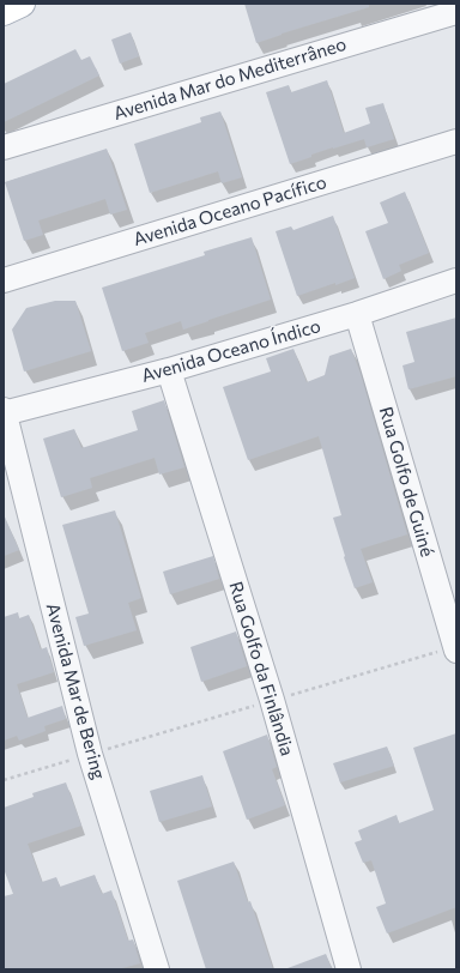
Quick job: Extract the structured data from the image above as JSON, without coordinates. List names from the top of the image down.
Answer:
{
  "streets": {
    "street": [
      "Avenida Mar do Mediterrâneo",
      "Avenida Oceano Pacífico",
      "Avenida Oceano Índico",
      "Rua Golfo de Guiné",
      "Rua Golfo da Finlândia",
      "Avenida Mar de Bering"
    ]
  },
  "crossings": [
    ["Avenida Oceano Índico", "Rua Golfo de Guiné"],
    ["Avenida Oceano Índico", "Rua Golfo da Finlândia"],
    ["Avenida Oceano Índico", "Avenida Mar de Bering"]
  ]
}
